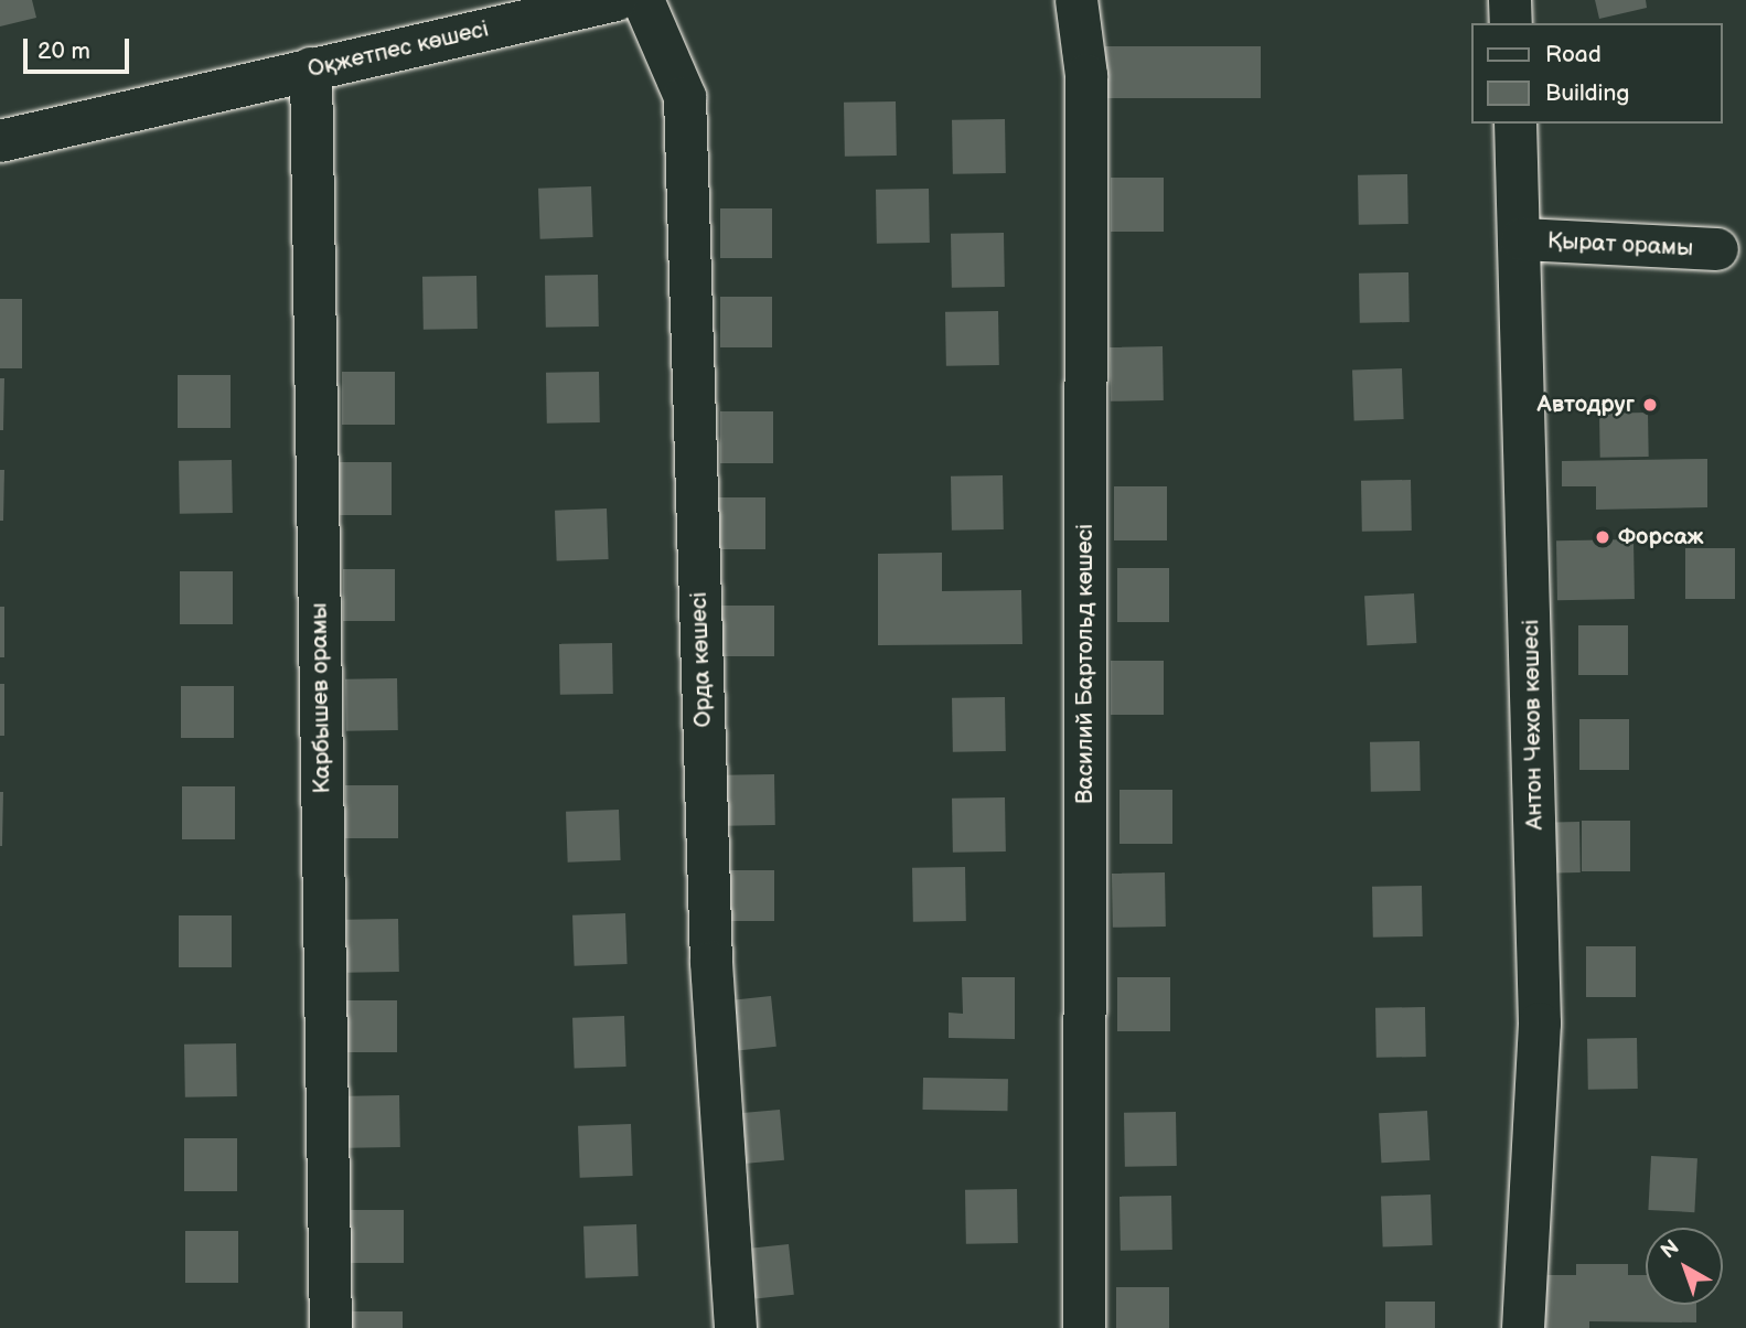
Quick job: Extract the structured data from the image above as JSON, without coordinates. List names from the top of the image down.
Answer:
{
  "streets": {
    "street": [
      "Оқжетпес көшесі",
      "Қырат орамы",
      "Орда көшесі",
      "Василий Бартольд көшесі",
      "Карбышев орамы",
      "Антон Чехов көшесі"
    ]
  },
  "crossings": [
    ["Оқжетпес көшесі", "Карбышев орамы"],
    ["Қырат орамы", "Антон Чехов көшесі"]
  ],
  "places": ["Автодруг", "Форсаж"],
  "legend": ["Road", "Building"],
  "scale_bar": "20 m",
  "north": "top left"
}
